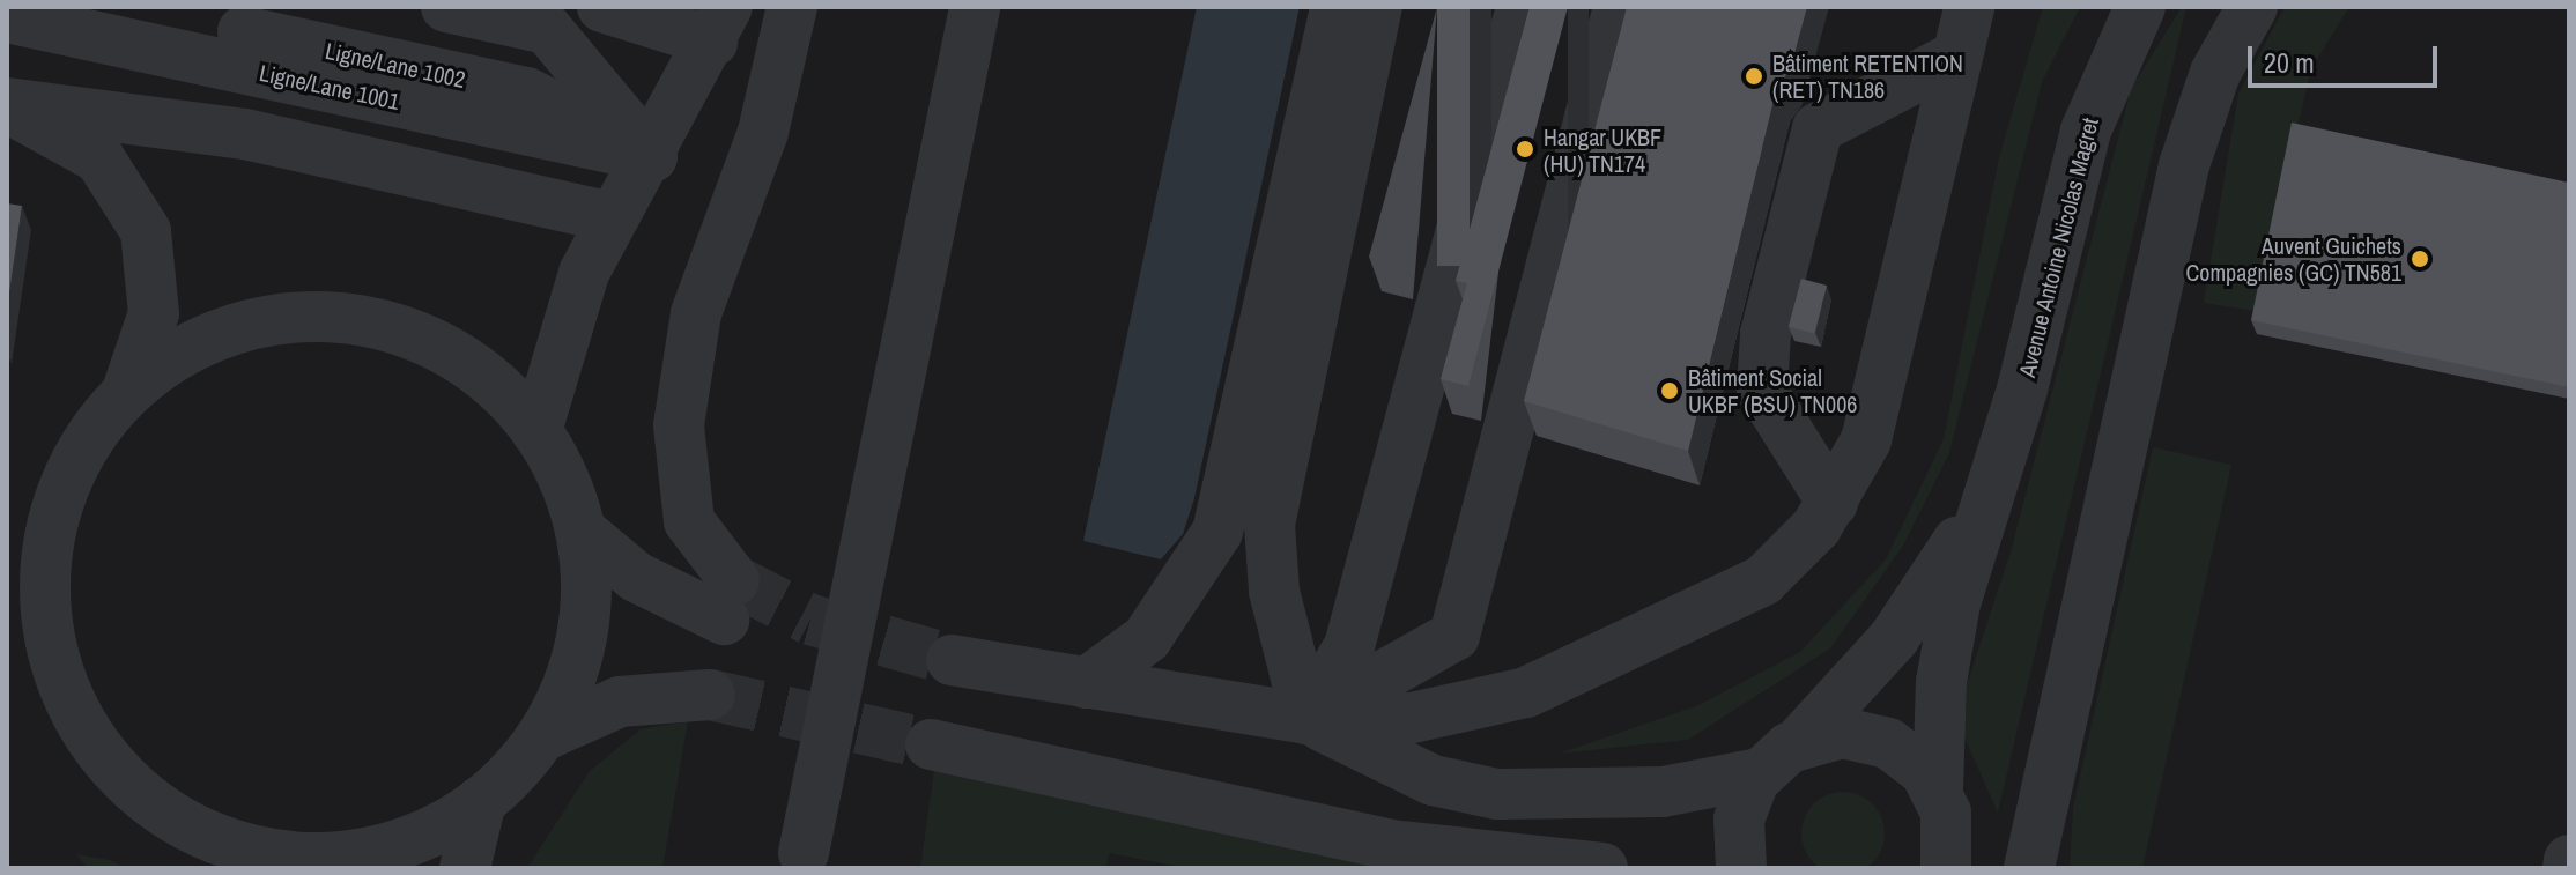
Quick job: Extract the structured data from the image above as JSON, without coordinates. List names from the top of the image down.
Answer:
{
  "streets": {
    "street": ["Ligne/Lane 1002", "Ligne/Lane 1001", "Avenue Antoine Nicolas Magret"]
  },
  "crossings": [
    ["Ligne/Lane 1002", "Ligne/Lane 1001"]
  ],
  "places": [
    "Bâtiment RETENTION (RET) TN186",
    "Hangar UKBF (HU) TN174",
    "Auvent Guichets Compagnies (GC) TN581",
    "Bâtiment Social UKBF (BSU) TN006"
  ],
  "scale_bar": "20 m"
}
